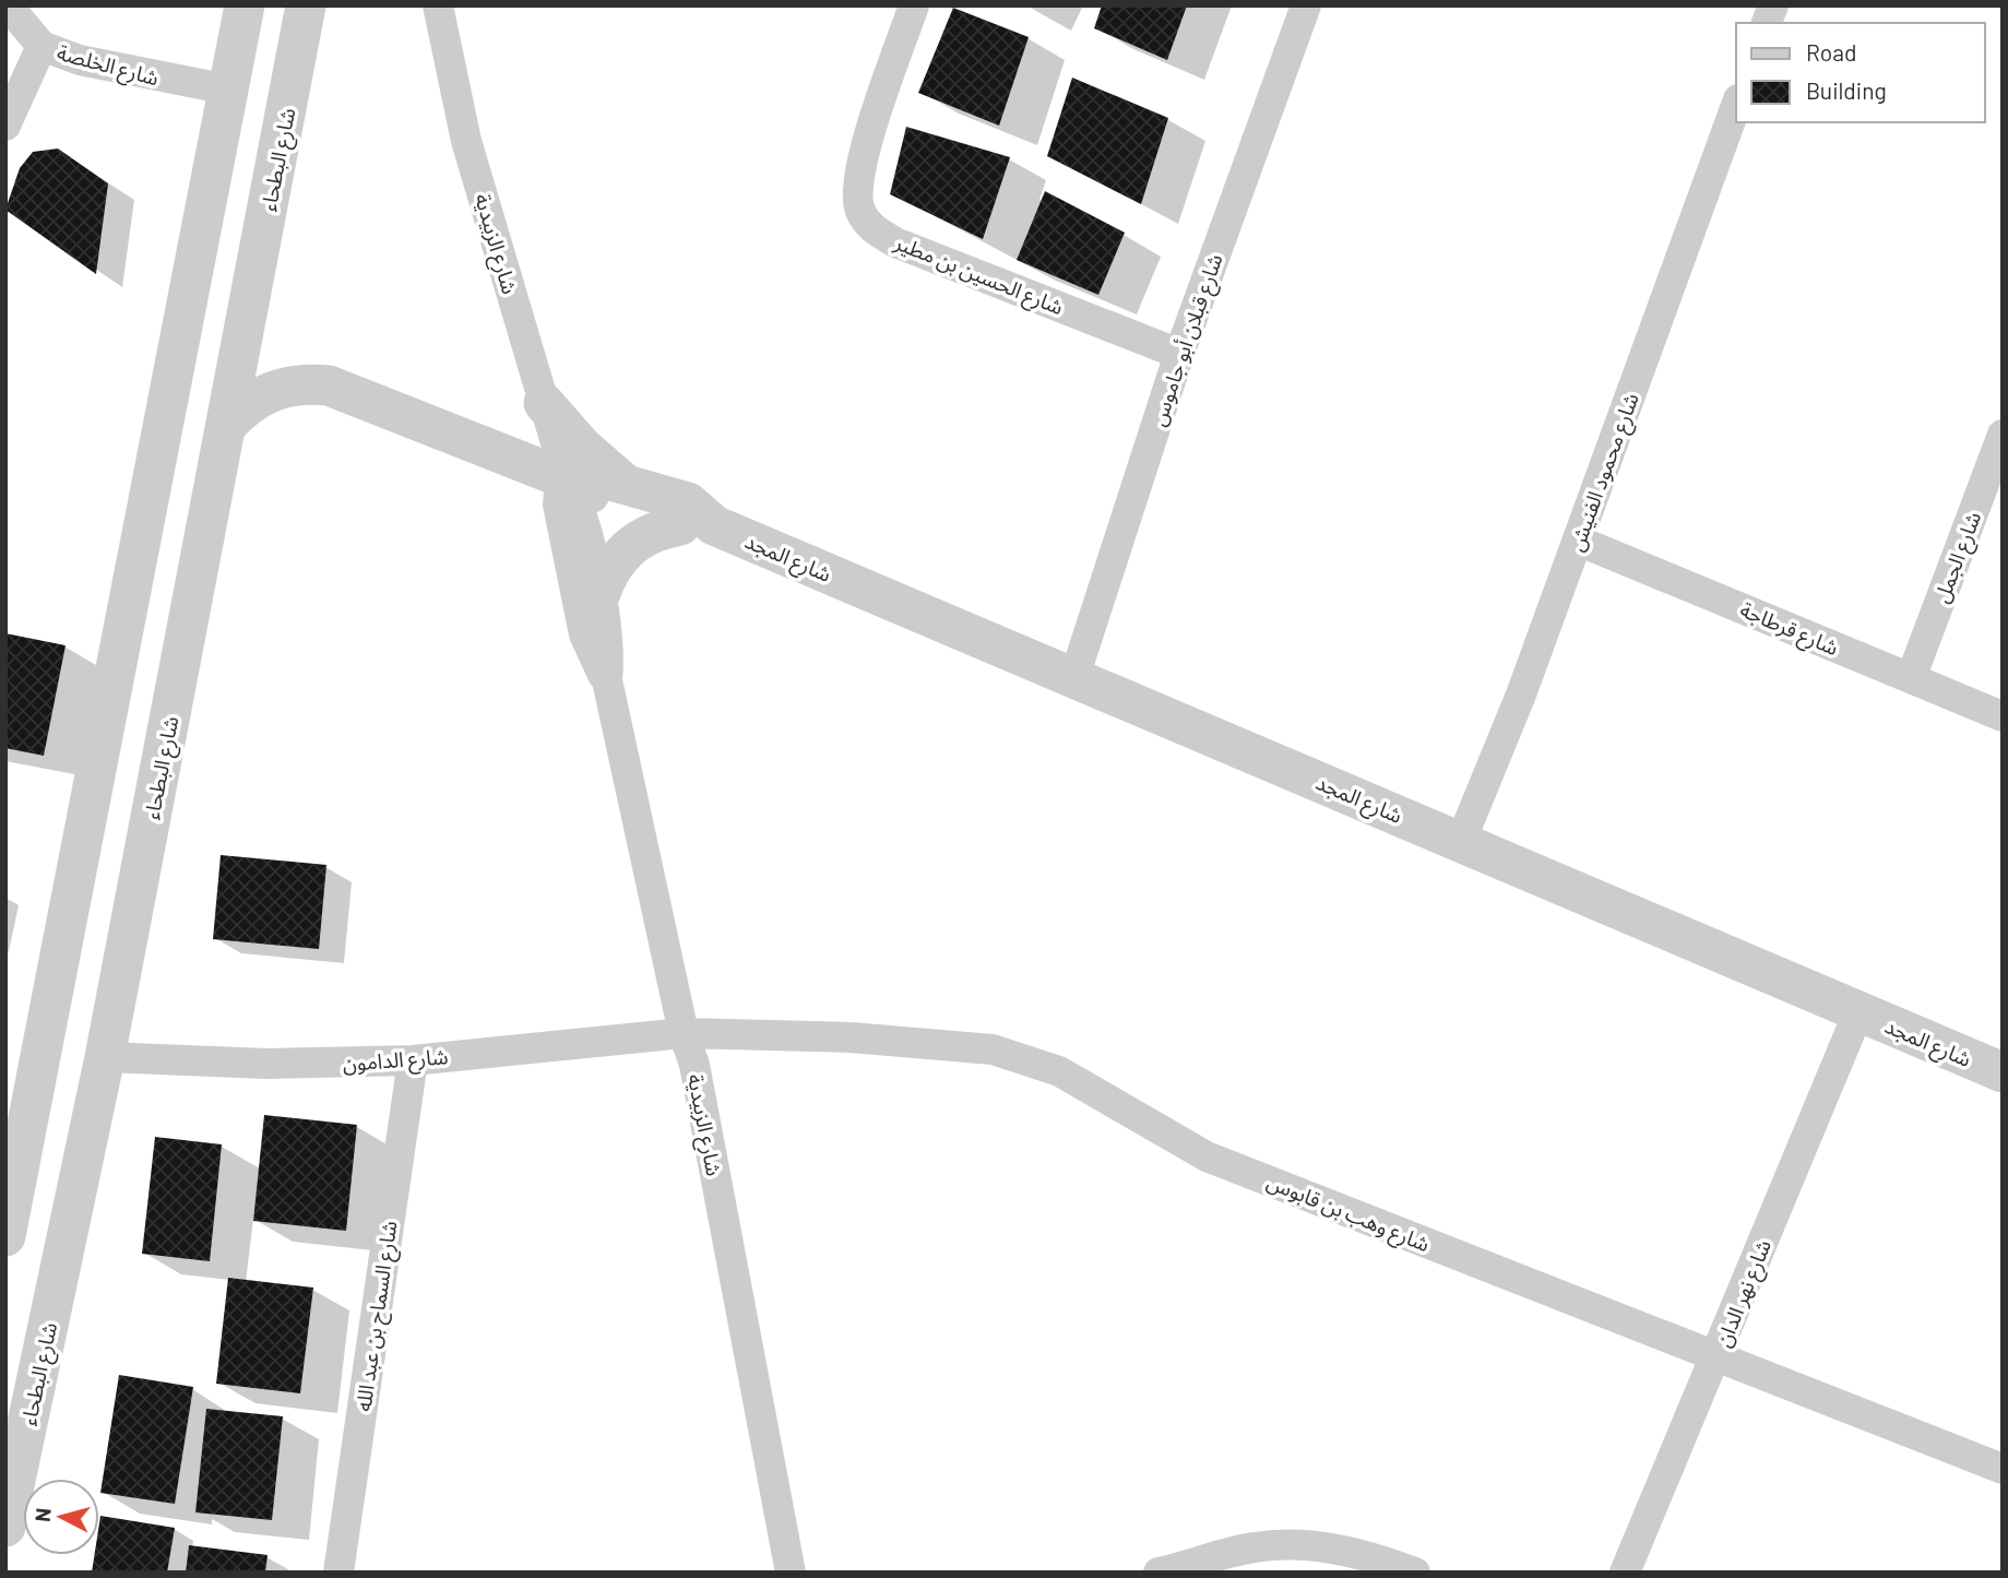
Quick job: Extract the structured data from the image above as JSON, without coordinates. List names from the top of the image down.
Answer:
{
  "streets": {
    "street": [
      "شارع الخلصة",
      "شارع البطحاء",
      "شارع الزبيدية",
      "شارع الحسين بن مطير",
      "شارع قبلان أبو جاموس",
      "شارع محمود الفنيش",
      "شارع المجد",
      "شارع الجمل",
      "شارع قرطاجة",
      "شارع الدامون",
      "شارع وهب بن قابوس",
      "شارع نهر الدان",
      "شارع السماح بن عبد الله"
    ]
  },
  "crossings": [
    ["شارع البطحاء", "شارع المجد"],
    ["شارع البطحاء", "شارع الدامون"],
    ["شارع الزبيدية", "شارع المجد"],
    ["شارع الزبيدية", "شارع الدامون"],
    ["شارع الزبيدية", "شارع وهب بن قابوس"],
    ["شارع الحسين بن مطير", "شارع قبلان أبو جاموس"],
    ["شارع قبلان أبو جاموس", "شارع المجد"],
    ["شارع محمود الفنيش", "شارع المجد"],
    ["شارع محمود الفنيش", "شارع قرطاجة"],
    ["شارع المجد", "شارع نهر الدان"],
    ["شارع الجمل", "شارع قرطاجة"],
    ["شارع الدامون", "شارع وهب بن قابوس"],
    ["شارع الدامون", "شارع السماح بن عبد الله"],
    ["شارع وهب بن قابوس", "شارع نهر الدان"]
  ],
  "legend": ["Road", "Building"],
  "north": "left"
}
